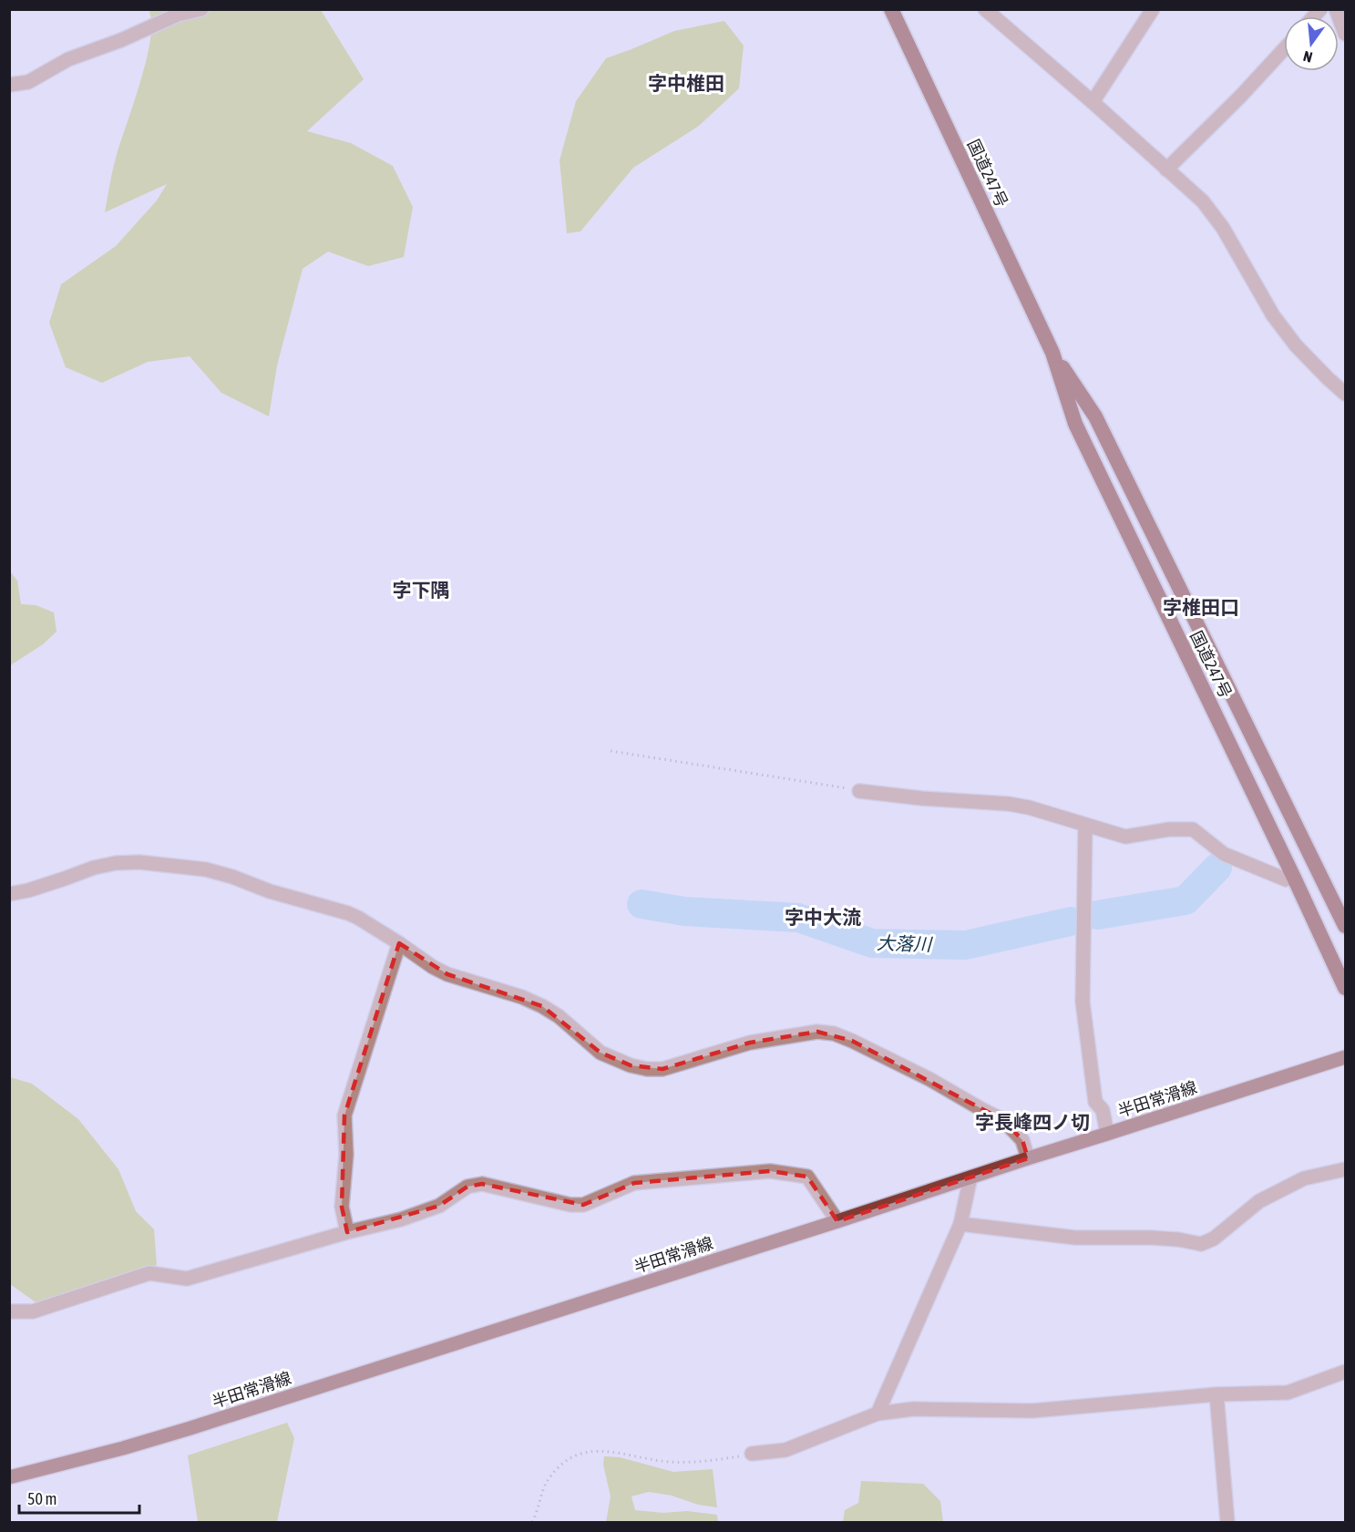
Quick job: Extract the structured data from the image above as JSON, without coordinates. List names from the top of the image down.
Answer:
{
  "streets": {
    "highway": ["国道247号"],
    "main road": ["半田常滑線"]
  },
  "districts": [
    "字中椎田",
    "字下隅",
    "字椎田口",
    "字中大流",
    "字長峰四ノ切"
  ],
  "water": ["大落川"],
  "scale_bar": "50 m",
  "north": "bottom"
}
